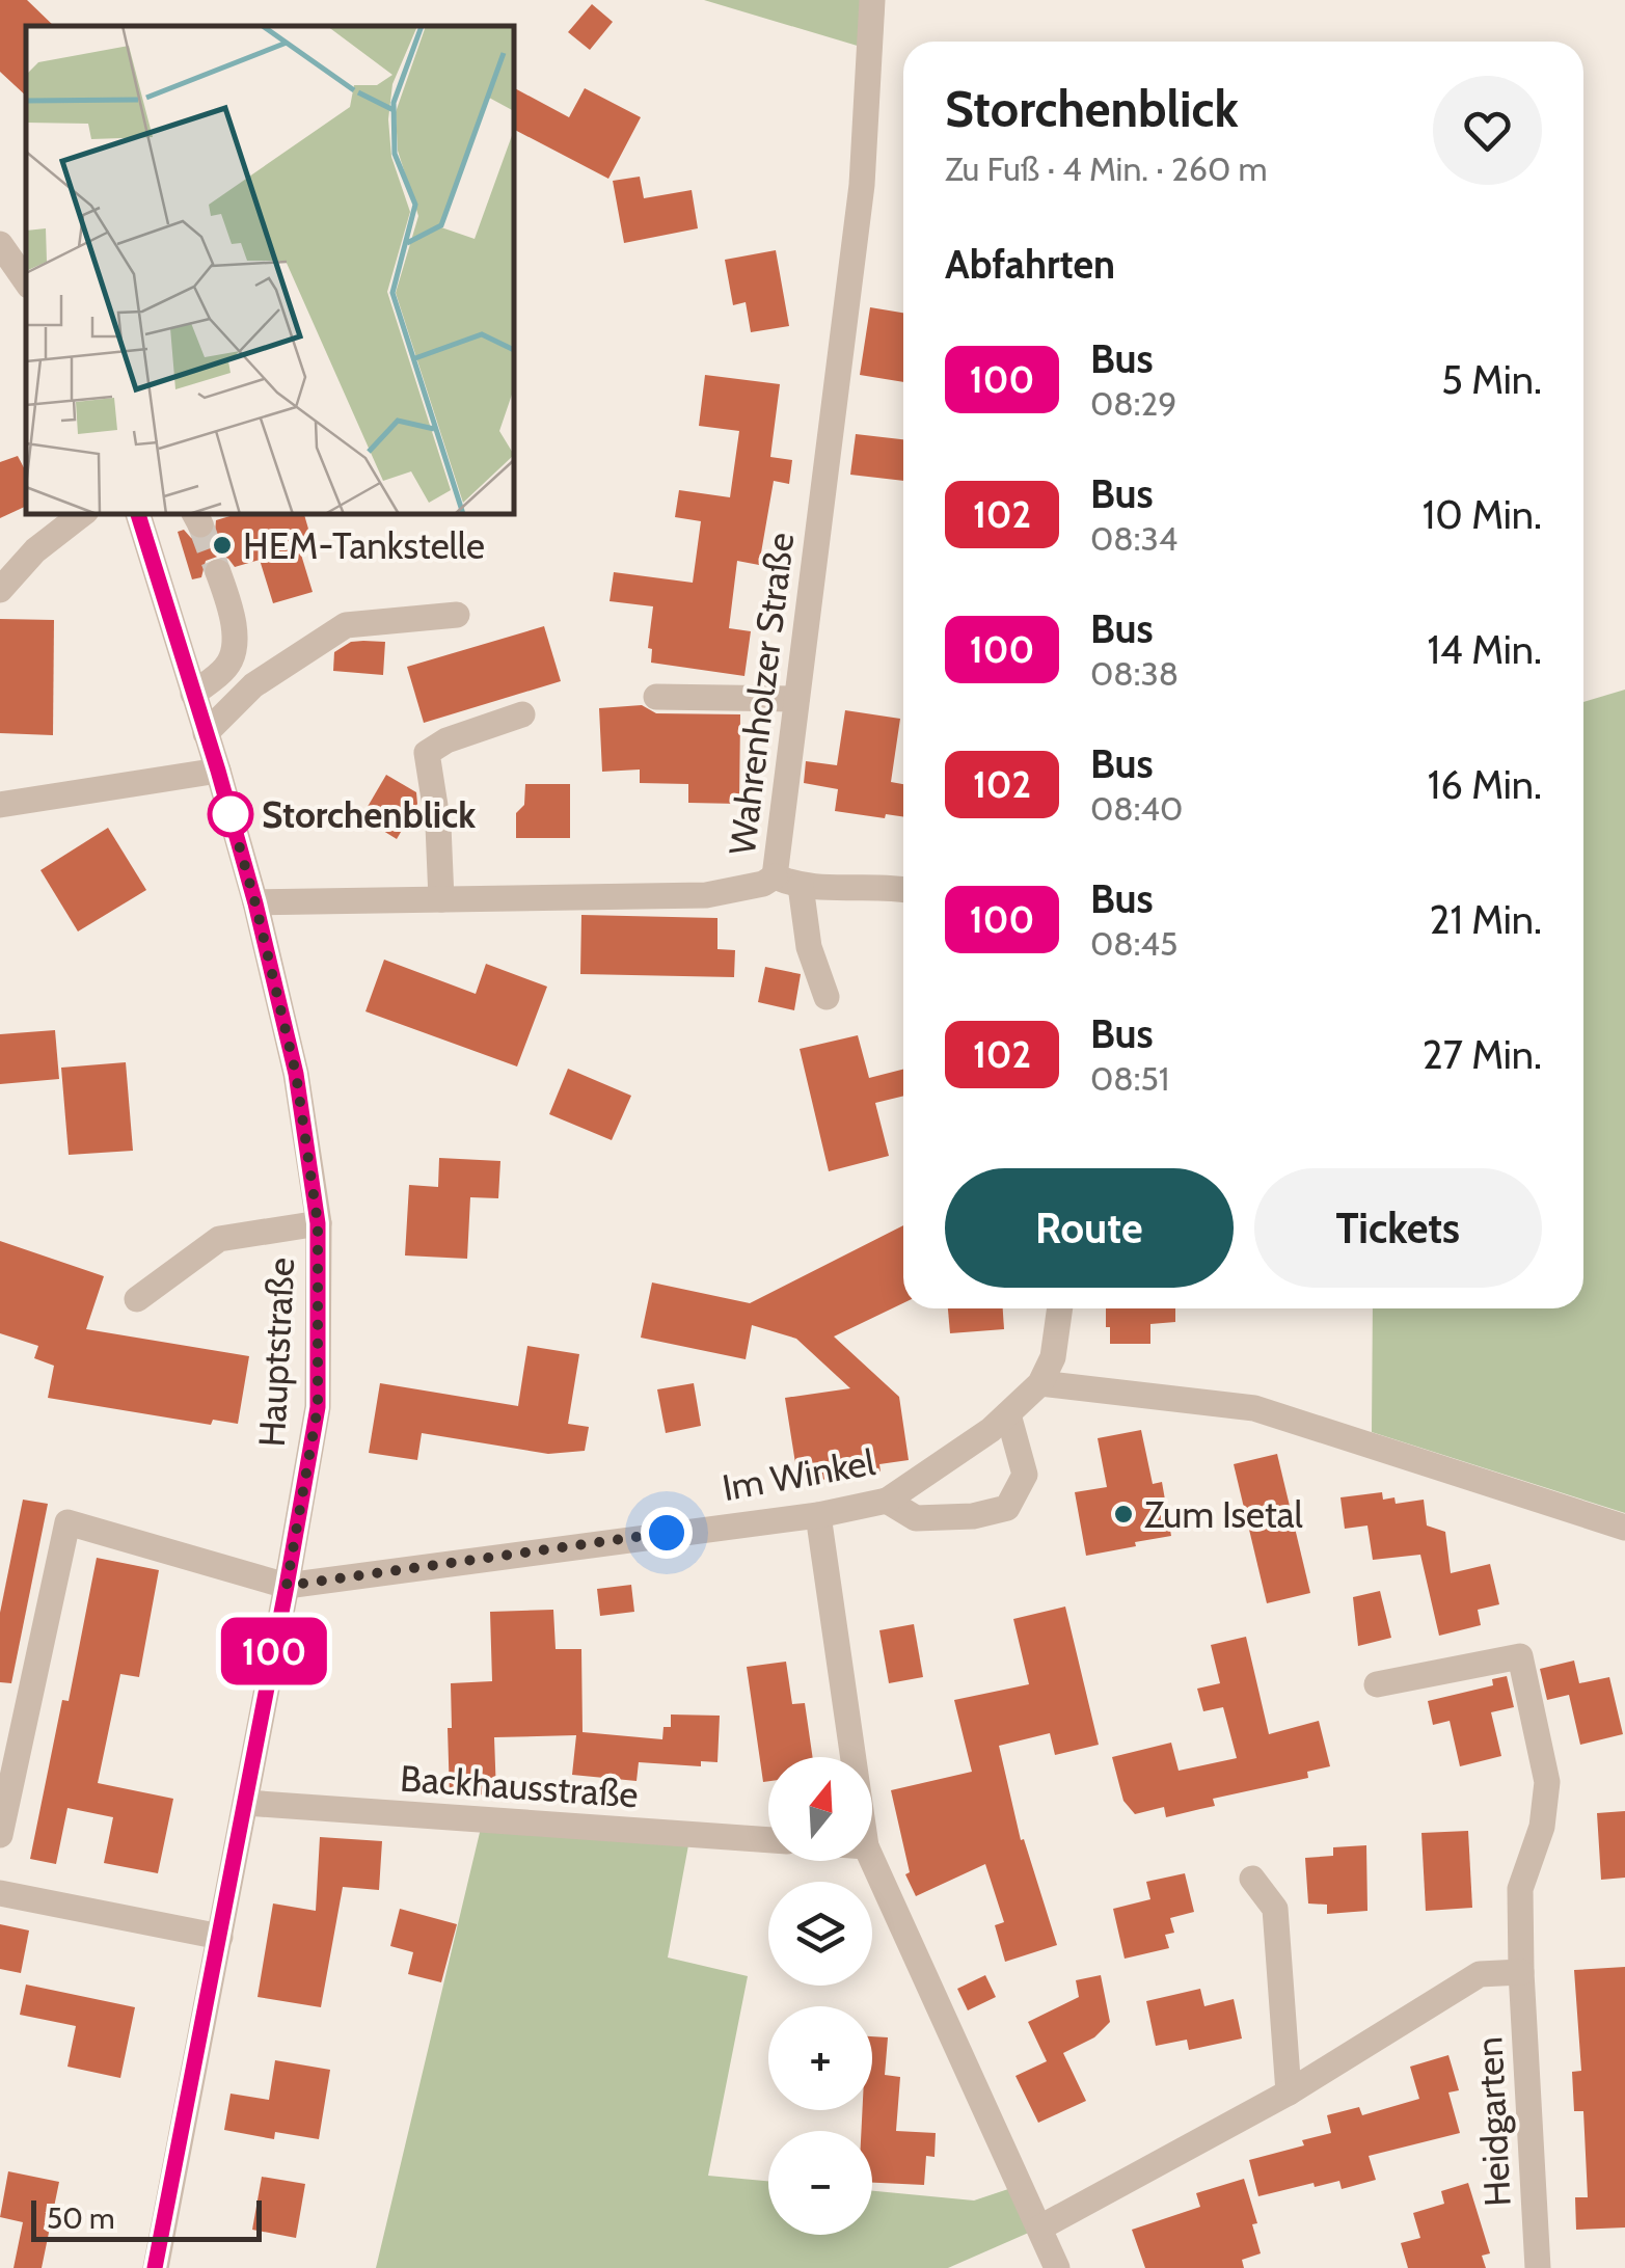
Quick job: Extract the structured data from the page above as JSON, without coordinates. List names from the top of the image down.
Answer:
{
  "streets": {
    "street": [
      "Wahrenholzer Straße",
      "Hauptstraße",
      "Im Winkel",
      "Backhausstraße",
      "Heidgarten"
    ]
  },
  "crossings": [
    ["Wahrenholzer Straße", "Hauptstraße"],
    ["Hauptstraße", "Im Winkel"],
    ["Hauptstraße", "Backhausstraße"]
  ],
  "places": ["HEM-Tankstelle", "Storchenblick", "Zum Isetal"],
  "lines": ["bus line 100"],
  "scale_bar": "50 m",
  "north": "top",
  "page": {
    "on_map": "100",
    "heading": [
      ["Storchenblick", "Zu Fuß · 4 Min. · 260 m"],
      "Abfahrten"
    ],
    "list": [
      {
        "mark": "100",
        "name": "Bus",
        "note": "08:29",
        "value": "5 Min."
      },
      {
        "mark": "102",
        "name": "Bus",
        "note": "08:34",
        "value": "10 Min."
      },
      {
        "mark": "100",
        "name": "Bus",
        "note": "08:38",
        "value": "14 Min."
      },
      {
        "mark": "102",
        "name": "Bus",
        "note": "08:40",
        "value": "16 Min."
      },
      {
        "mark": "100",
        "name": "Bus",
        "note": "08:45",
        "value": "21 Min."
      },
      {
        "mark": "102",
        "name": "Bus",
        "note": "08:51",
        "value": "27 Min."
      }
    ],
    "buttons": ["Route", "Tickets"],
    "map_buttons": ["+", "−"],
    "scale": "50 m"
  }
}
